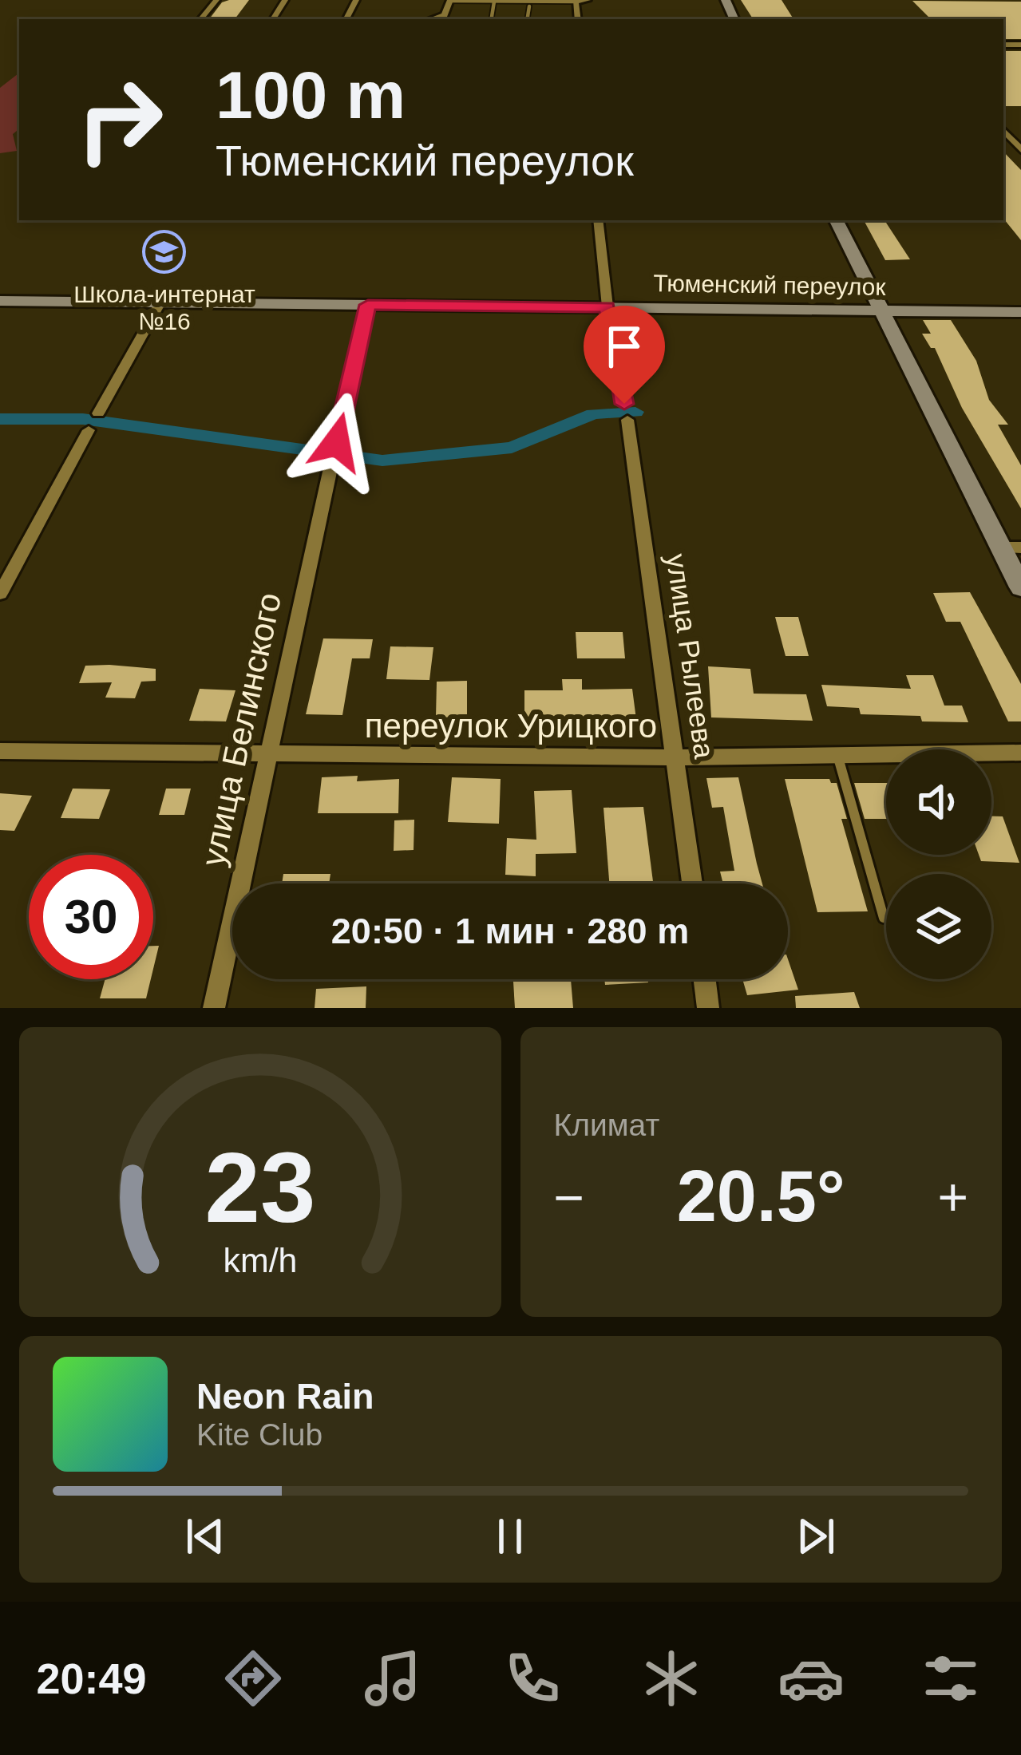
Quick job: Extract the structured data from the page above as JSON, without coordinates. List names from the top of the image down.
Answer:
{
  "streets": {
    "street": [
      "Тюменский переулок",
      "улица Рылеева",
      "переулок Урицкого",
      "улица Белинского"
    ]
  },
  "crossings": [
    ["Тюменский переулок", "улица Рылеева"],
    ["улица Рылеева", "переулок Урицкого"],
    ["переулок Урицкого", "улица Белинского"]
  ],
  "places": {
    "school or university": ["Школа-интернат №16"]
  },
  "page": {
    "turn": ["100 m", "Тюменский переулок"],
    "limit": "30",
    "trip": "20:50 · 1 мин · 280 m",
    "tile": "Климат",
    "heat": ["−", "20.5°", "+"],
    "song": ["Neon Rain", "Kite Club"],
    "tabs": "20:49",
    "gauge": ["23", "km/h"]
  }
}
